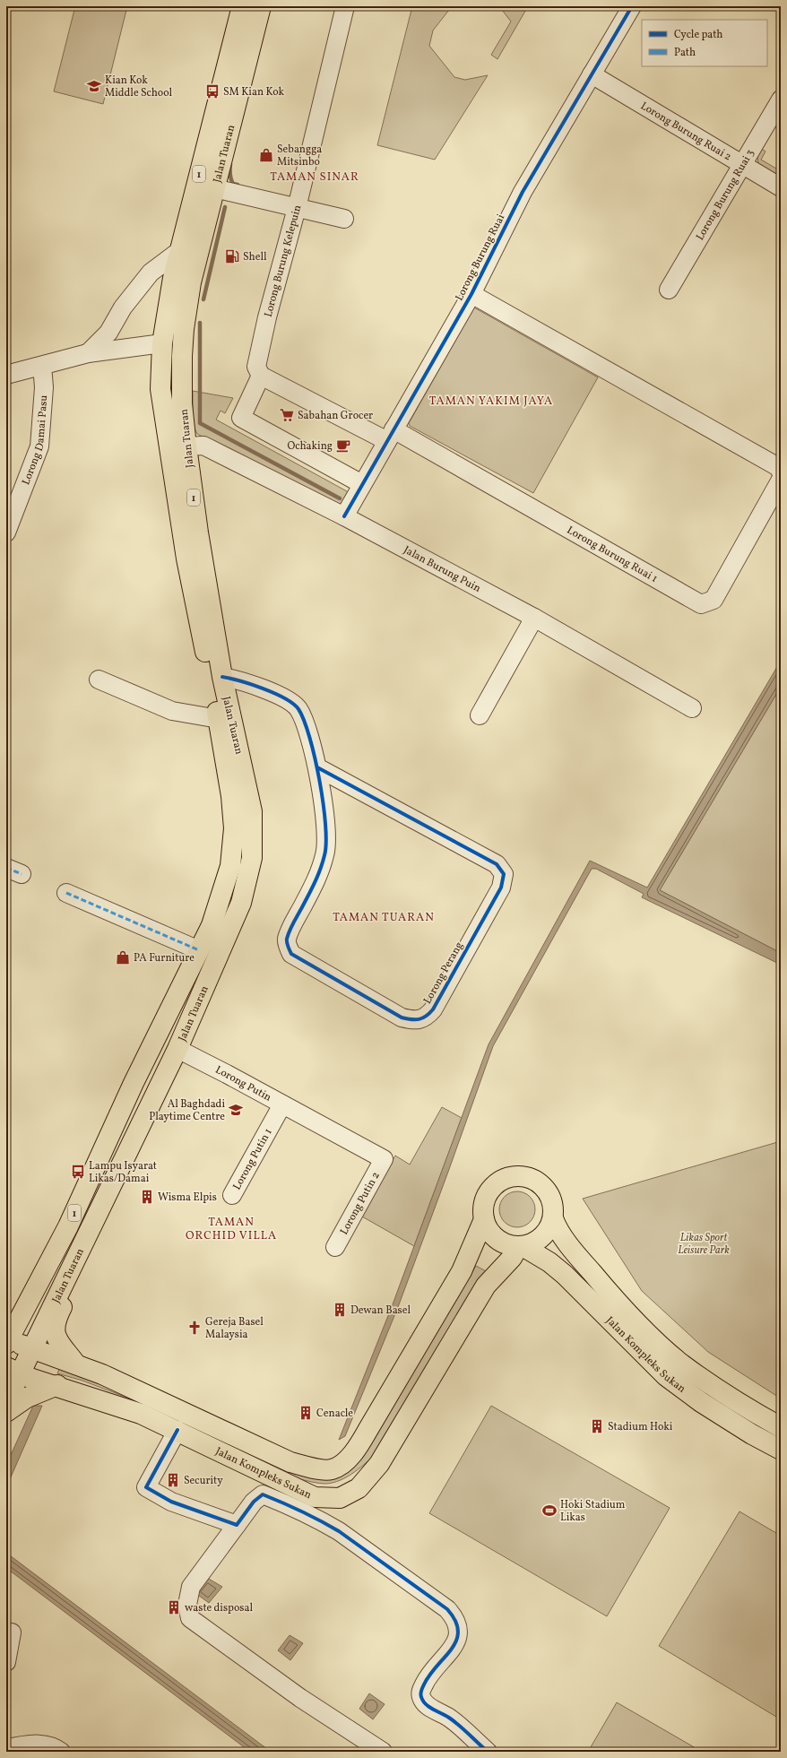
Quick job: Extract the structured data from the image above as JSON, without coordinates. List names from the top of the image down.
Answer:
{
  "streets": {
    "main road": ["Jalan Tuaran", "1", "Jalan Kompleks Sukan"],
    "street": [
      "Lorong Burung Ruai 2",
      "Lorong Burung Ruai 3",
      "Lorong Burung Ruai",
      "Lorong Burung Kelepuin",
      "Lorong Damai Pasu",
      "Lorong Burung Ruai 1",
      "Jalan Burung Puin",
      "Lorong Perang",
      "Lorong Putin",
      "Lorong Putin 1",
      "Lorong Putin 2"
    ]
  },
  "crossings": [
    ["Lorong Burung Ruai 2", "Lorong Burung Ruai 3"],
    ["Lorong Burung Ruai 2", "Lorong Burung Ruai"],
    ["Jalan Tuaran", "Jalan Burung Puin"],
    ["Jalan Tuaran", "Lorong Perang"],
    ["Jalan Tuaran", "Lorong Putin"],
    ["Jalan Tuaran", "Jalan Kompleks Sukan"],
    ["Lorong Burung Ruai", "Lorong Burung Ruai 1"],
    ["Lorong Burung Ruai", "Jalan Burung Puin"],
    ["Lorong Putin", "Lorong Putin 1"],
    ["Lorong Putin", "Lorong Putin 2"]
  ],
  "districts": [
    "TAMAN SINAR",
    "TAMAN YAKIM JAYA",
    "TAMAN TUARAN",
    "TAMAN ORCHID VILLA"
  ],
  "parks": ["Likas Sport Leisure Park"],
  "places": {
    "school or university": ["Kian Kok Middle School", "Al Baghdadi Playtime Centre"],
    "bus stop": ["SM Kian Kok", "Lampu Isyarat Likas/Damai"],
    "shop": ["Sebangga Mitsinbo", "PA Furniture"],
    "fuel station": ["Shell"],
    "supermarket": ["Sabahan Grocer"],
    "cafe": ["Ochaking"],
    "building": [
      "Wisma Elpis",
      "Dewan Basel",
      "Cenacle",
      "Stadium Hoki",
      "Security",
      "waste disposal"
    ],
    "church": ["Gereja Basel Malaysia"],
    "sports": ["Hoki Stadium Likas"]
  },
  "legend": ["Cycle path", "Path"]
}
